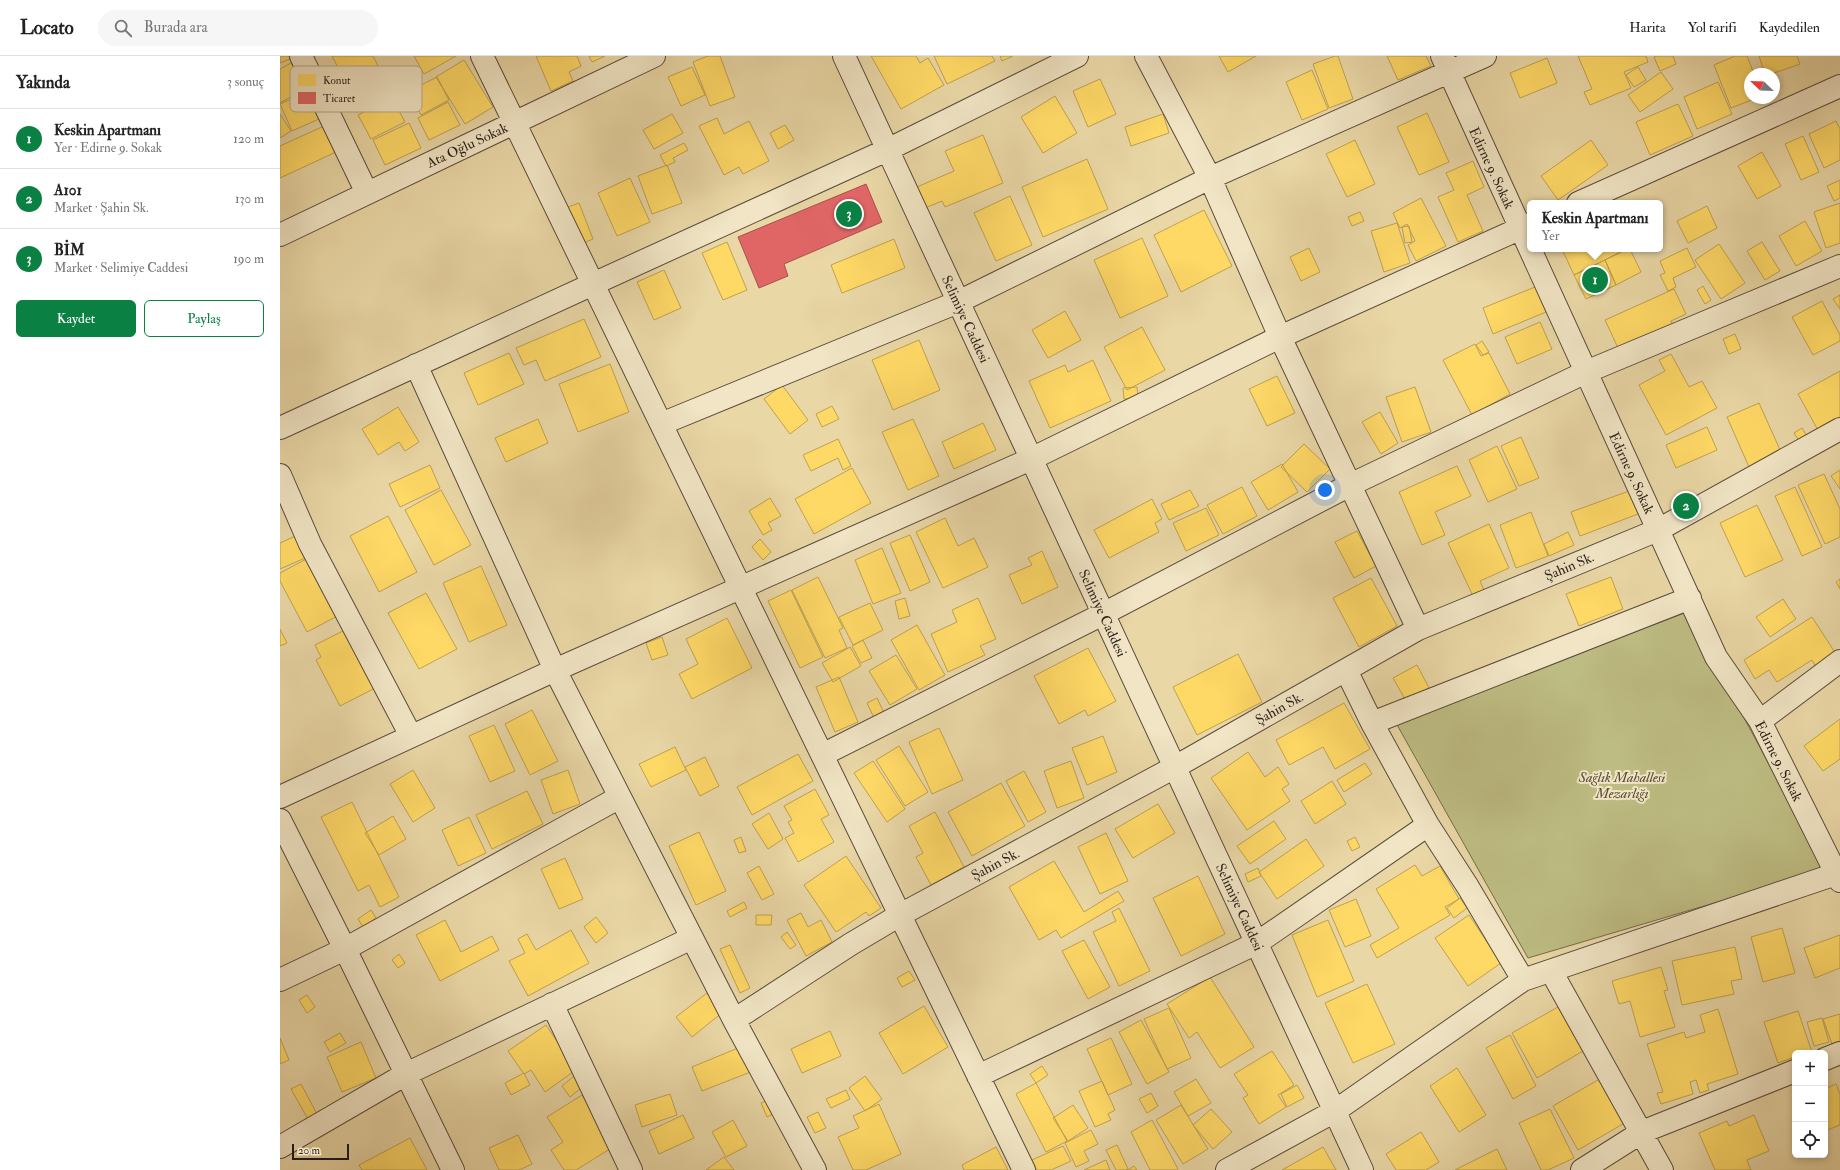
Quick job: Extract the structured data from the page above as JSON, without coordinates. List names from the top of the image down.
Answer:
{
  "streets": {
    "street": [
      "Ata Oğlu Sokak",
      "Edirne 9. Sokak",
      "Selimiye Caddesi",
      "Şahin Sk."
    ]
  },
  "crossings": [
    ["Edirne 9. Sokak", "Şahin Sk."],
    ["Selimiye Caddesi", "Şahin Sk."]
  ],
  "parks": ["Sağlık Mahallesi Mezarlığı"],
  "legend": ["Konut", "Ticaret"],
  "scale_bar": "20 m",
  "north": "top left",
  "page": {
    "header": "Locato",
    "search": "Burada ara",
    "nav": ["Harita", "Yol tarifi", "Kaydedilen"],
    "heading": ["Yakında", "3 sonuç"],
    "list": [
      {
        "mark": "1",
        "name": "Keskin Apartmanı",
        "note": "Yer · Edirne 9. Sokak",
        "value": "120 m"
      },
      {
        "mark": "2",
        "name": "A101",
        "note": "Market · Şahin Sk.",
        "value": "130 m"
      },
      {
        "mark": "3",
        "name": "BİM",
        "note": "Market · Selimiye Caddesi",
        "value": "190 m"
      }
    ],
    "pins": ["3", "1", "2"],
    "popup": ["Keskin Apartmanı", "Yer"],
    "buttons": ["Kaydet", "Paylaş"],
    "map_buttons": ["+", "−"],
    "scale": "20 m"
  }
}
